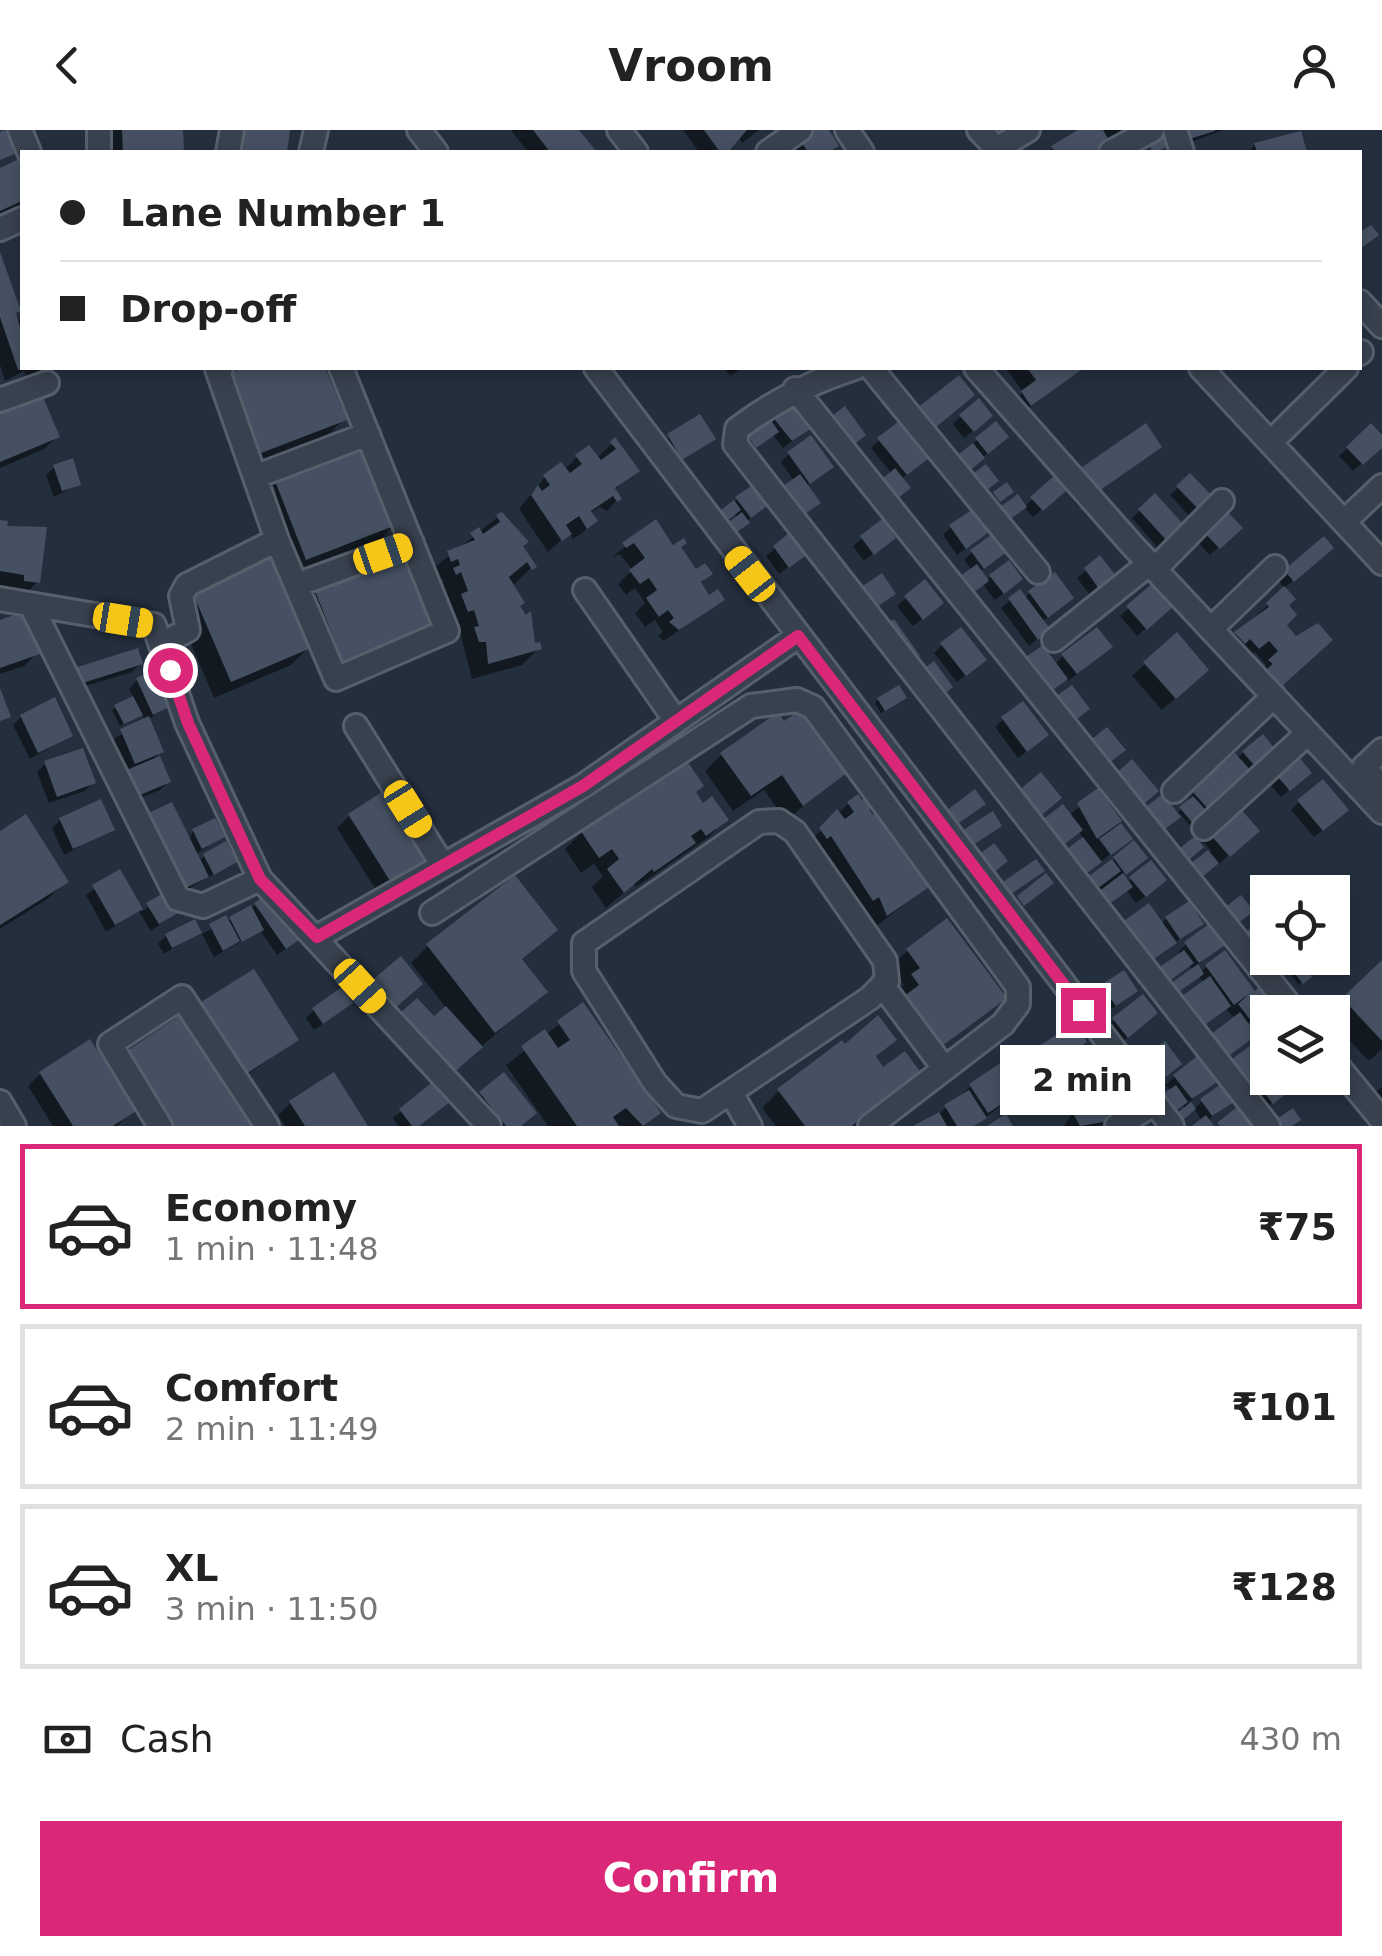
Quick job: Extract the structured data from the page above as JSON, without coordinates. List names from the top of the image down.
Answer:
{
  "page": {
    "header": "Vroom",
    "banner": ["Lane Number 1", "Drop-off"],
    "bubble": "2 min",
    "list": [
      {
        "name": "Economy",
        "note": "1 min · 11:48",
        "value": "₹75"
      },
      {
        "name": "Comfort",
        "note": "2 min · 11:49",
        "value": "₹101"
      },
      {
        "name": "XL",
        "note": "3 min · 11:50",
        "value": "₹128"
      }
    ],
    "pay": ["Cash", "430 m"],
    "buttons": "Confirm"
  }
}
